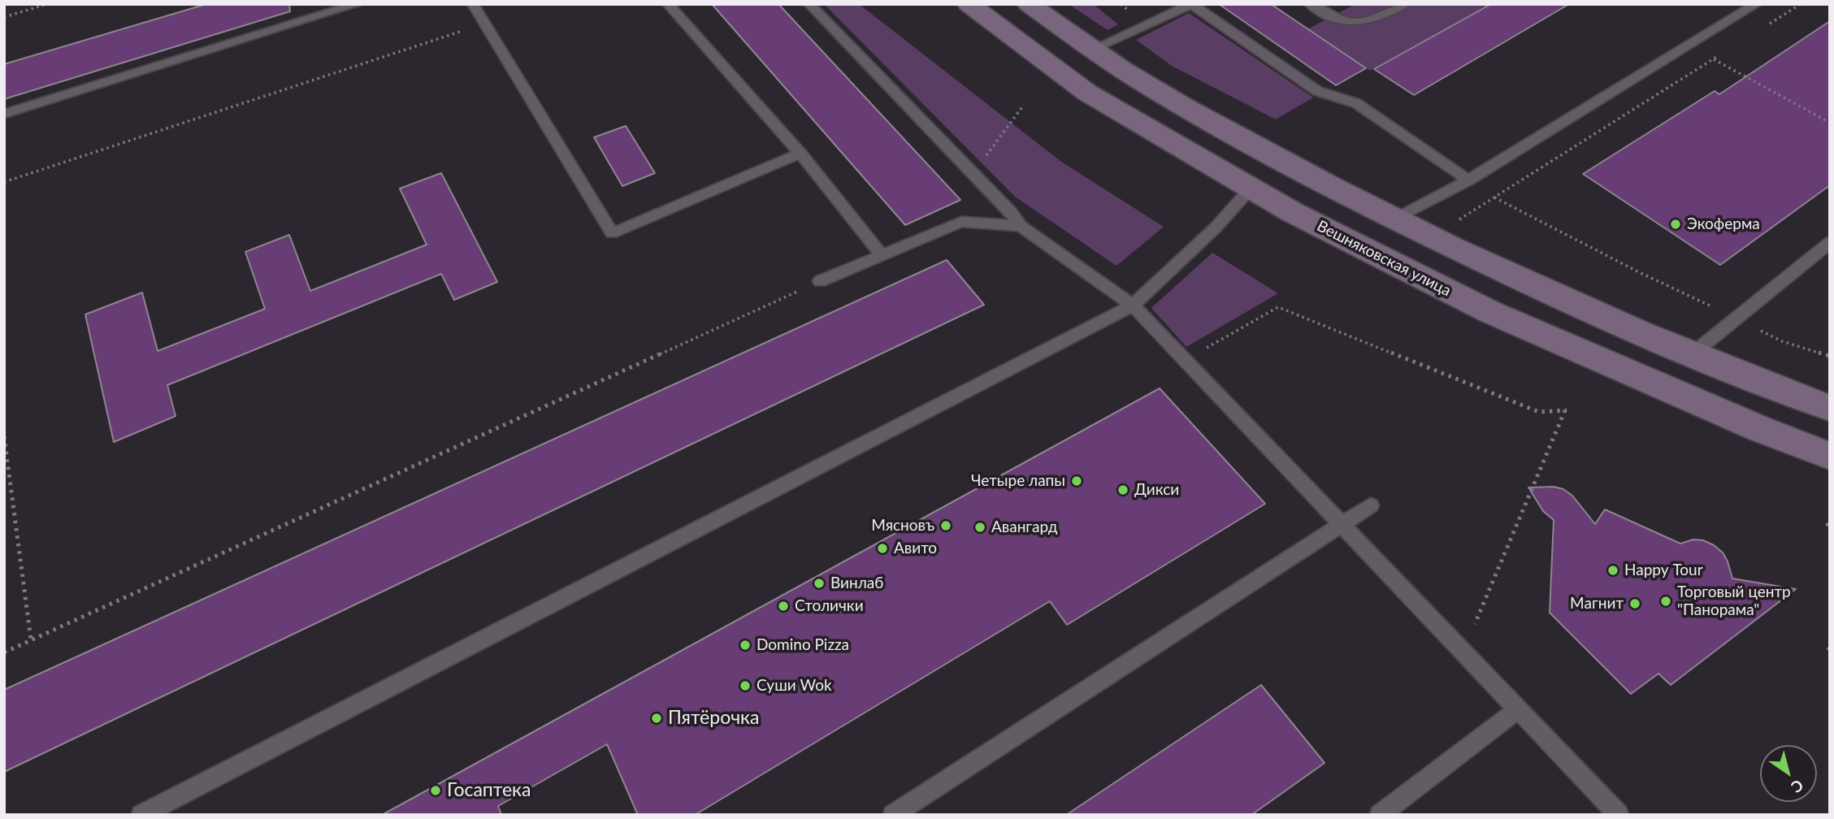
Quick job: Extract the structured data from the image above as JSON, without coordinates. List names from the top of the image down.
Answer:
{
  "streets": {
    "main road": ["Вешняковская улица"]
  },
  "places": [
    "Экоферма",
    "Четыре лапы",
    "Дикси",
    "Мясновъ",
    "Авангард",
    "Авито",
    "Happy Tour",
    "Винлаб",
    "Торговый центр \"Панорама\"",
    "Магнит",
    "Столички",
    "Domino Pizza",
    "Суши Wok",
    "Пятёрочка",
    "Госаптека"
  ],
  "north": "bottom right"
}
